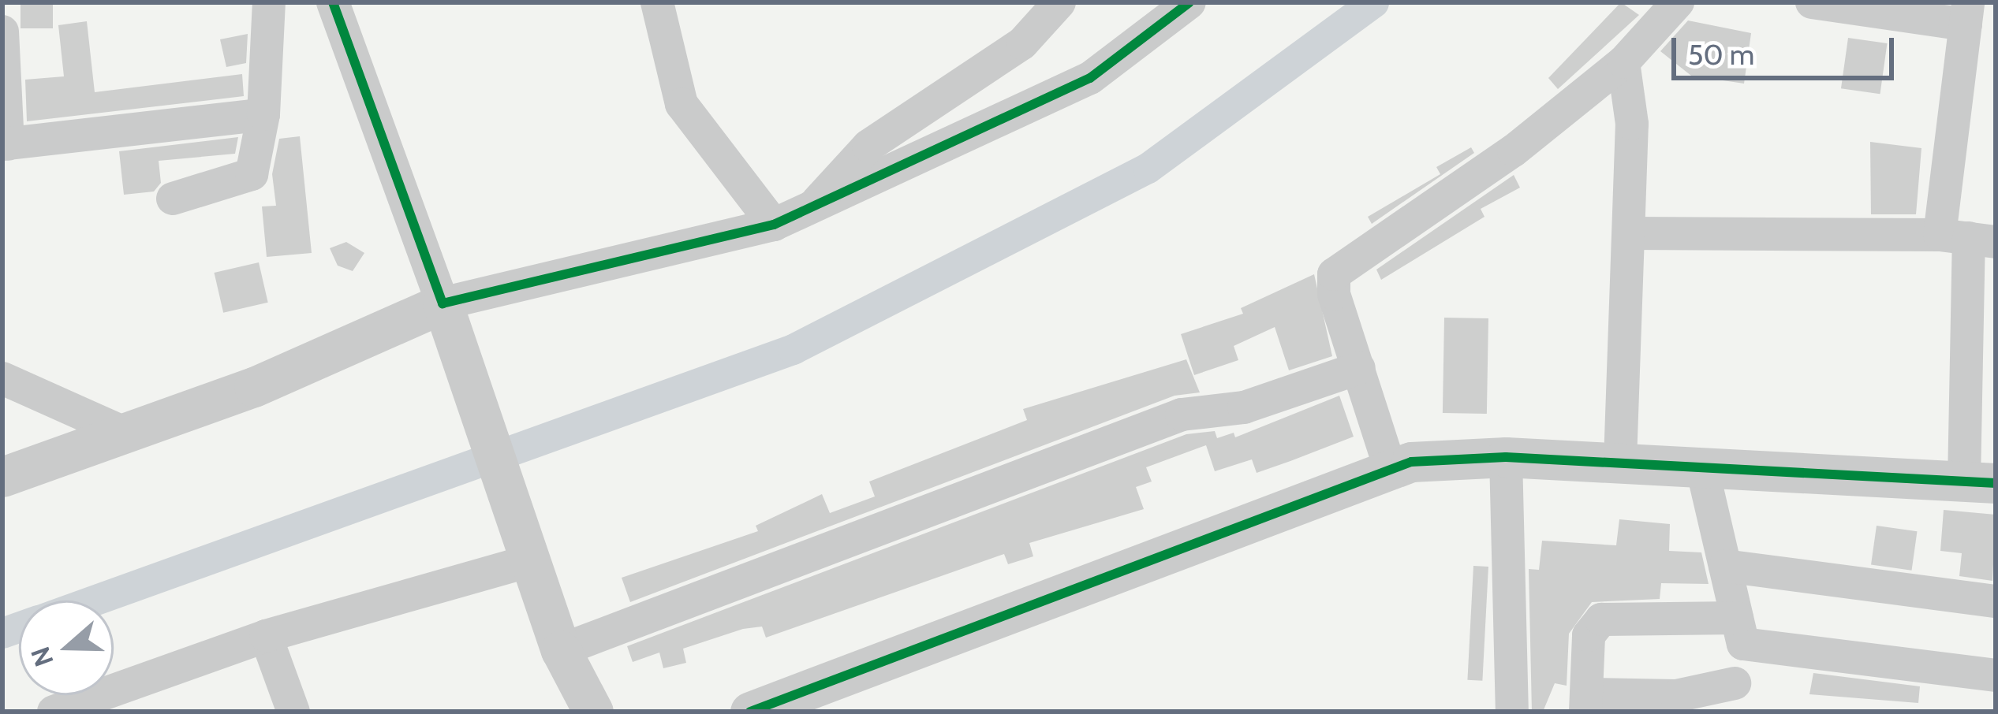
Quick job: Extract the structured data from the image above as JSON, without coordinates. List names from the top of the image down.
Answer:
{
  "scale_bar": "50 m",
  "north": "left"
}
